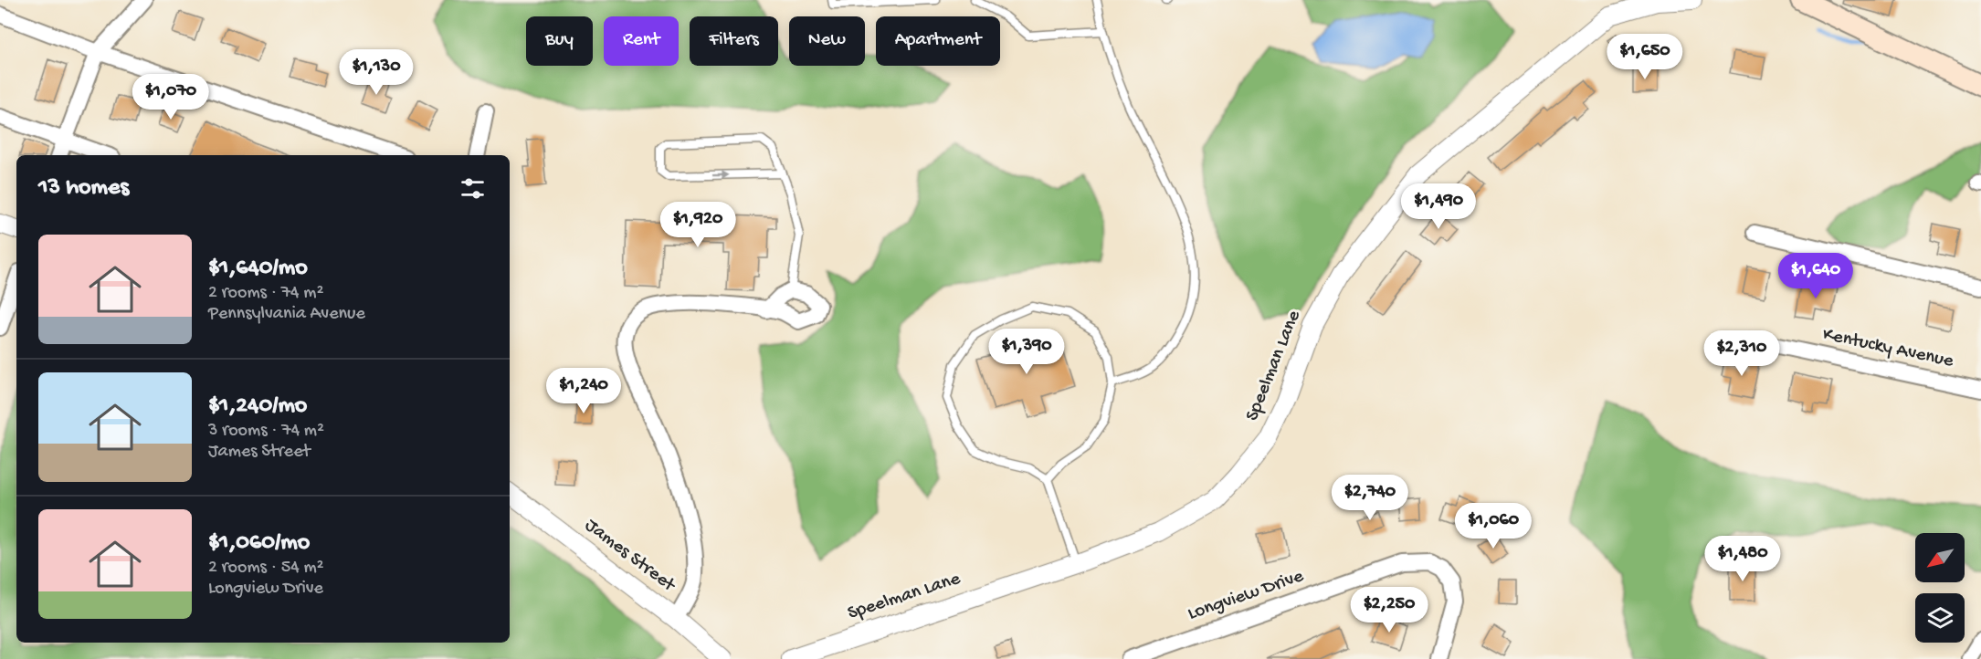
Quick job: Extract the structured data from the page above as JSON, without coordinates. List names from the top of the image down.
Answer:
{
  "streets": {
    "street": [
      "Kentucky Avenue",
      "Speelman Lane",
      "James Street",
      "Longview Drive"
    ]
  },
  "north": "bottom left",
  "page": {
    "chip": [
      "Buy",
      "Rent",
      "Filters",
      "New",
      "Apartment"
    ],
    "price": [
      "$1,650",
      "$1,130",
      "$1,070",
      "$1,490",
      "$1,920",
      "$1,640",
      "$1,390",
      "$2,310",
      "$1,240",
      "$2,740",
      "$1,060",
      "$1,480",
      "$2,250"
    ],
    "heading": "13 homes",
    "list": [
      {
        "name": "$1,640/mo",
        "note": "2 rooms · 74 m² · Pennsylvania Avenue"
      },
      {
        "name": "$1,240/mo",
        "note": "3 rooms · 74 m² · James Street"
      },
      {
        "name": "$1,060/mo",
        "note": "2 rooms · 54 m² · Longview Drive"
      }
    ]
  }
}
